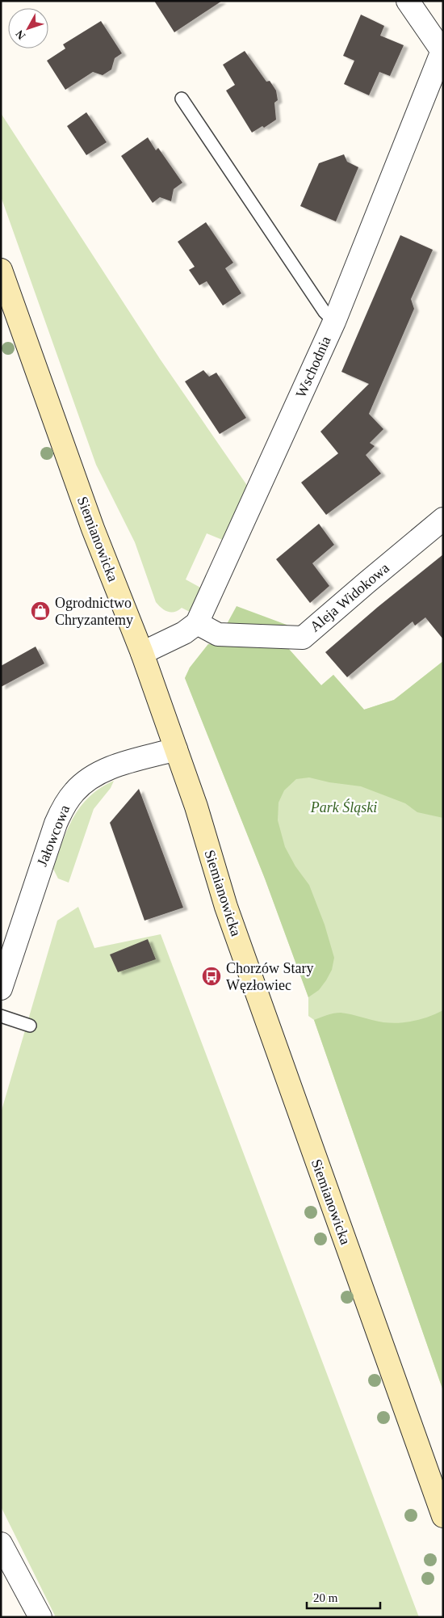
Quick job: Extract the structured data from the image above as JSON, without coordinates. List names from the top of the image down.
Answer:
{
  "streets": {
    "street": [
      "Wschodnia",
      "Siemianowicka",
      "Aleja Widokowa",
      "Jałowcowa"
    ]
  },
  "crossings": [
    ["Wschodnia", "Aleja Widokowa"],
    ["Siemianowicka", "Jałowcowa"]
  ],
  "parks": ["Park Śląski"],
  "places": {
    "shop": ["Ogrodnictwo Chryzantemy"],
    "bus stop": ["Chorzów Stary Węzłowiec"]
  },
  "scale_bar": "20 m",
  "north": "bottom left"
}
